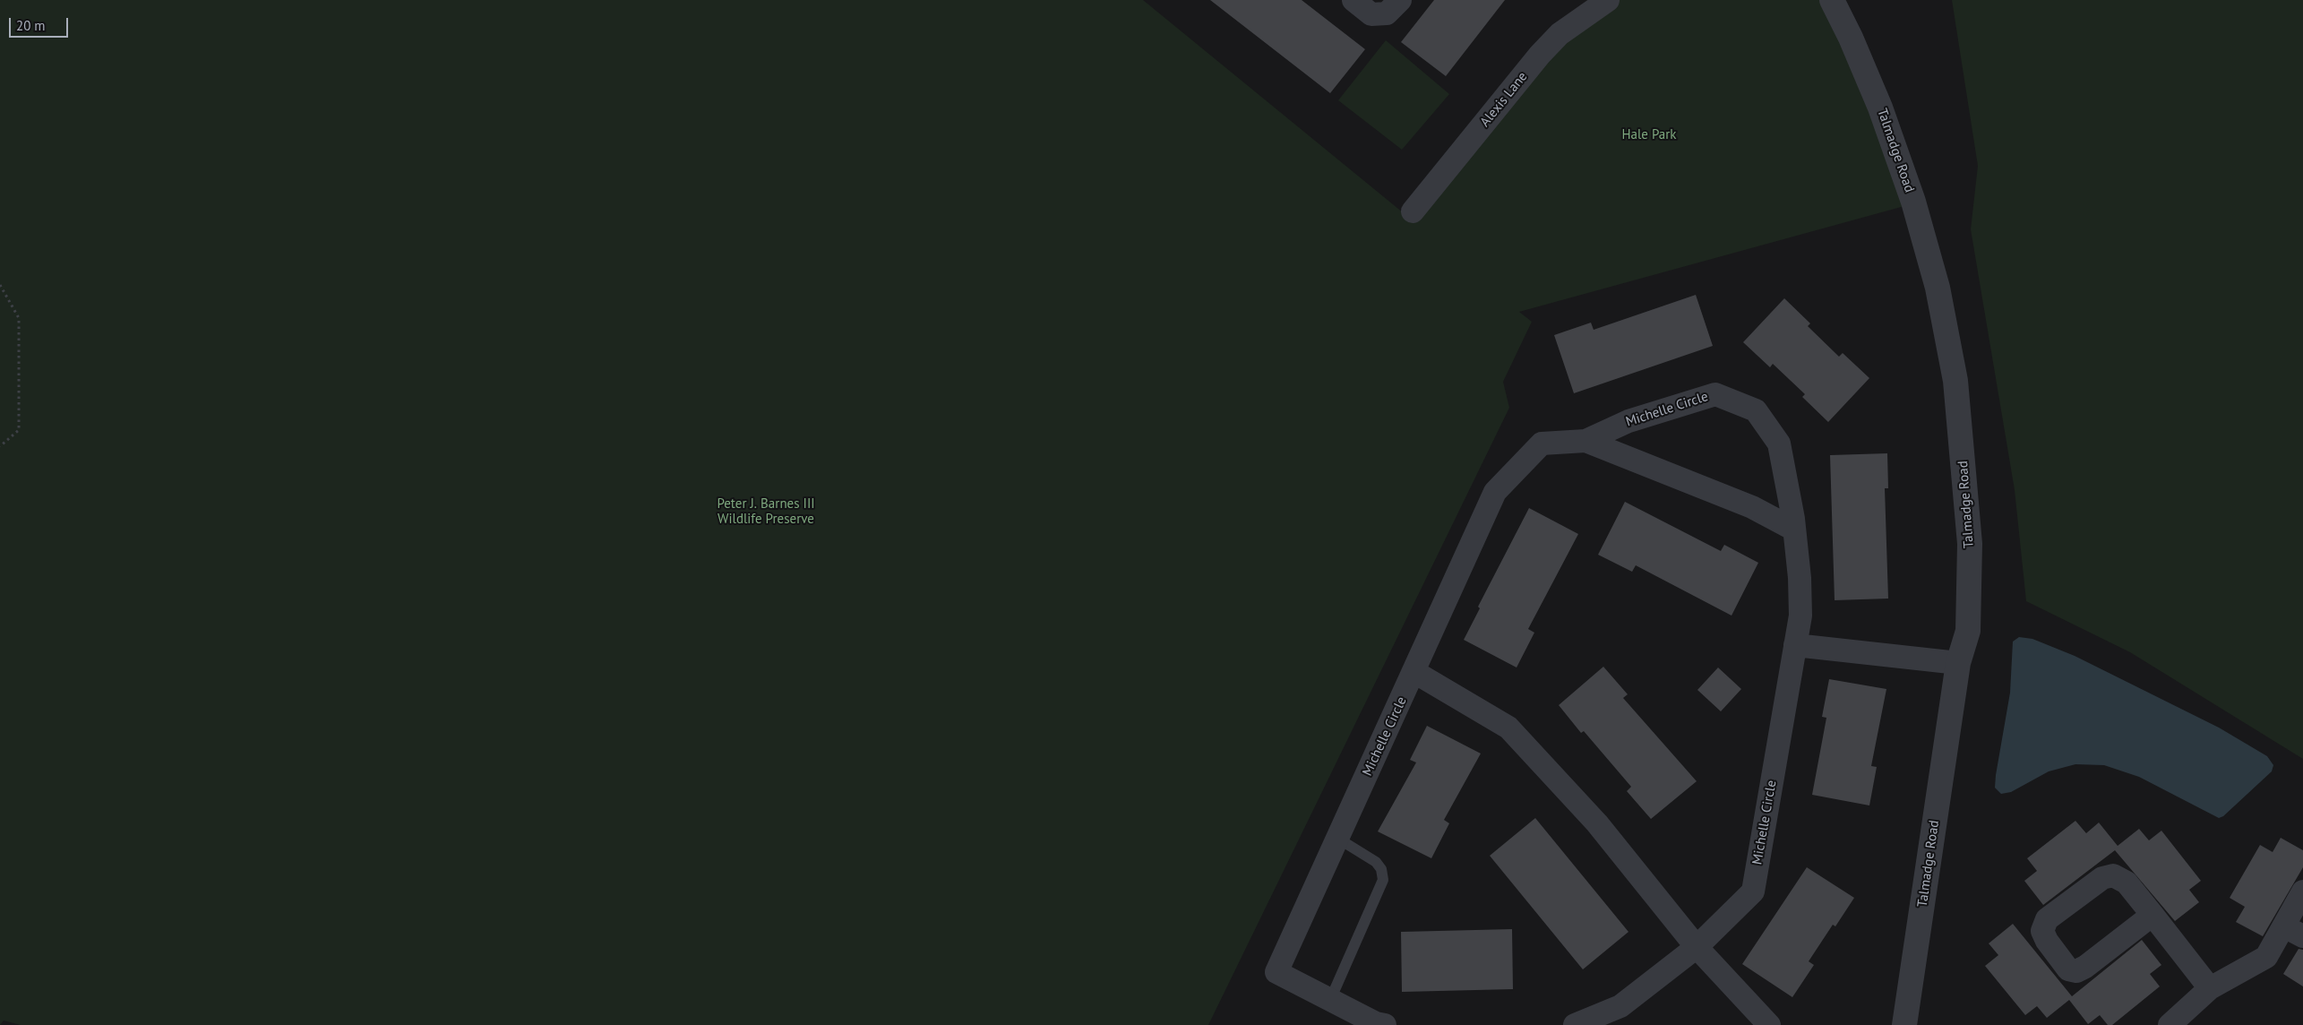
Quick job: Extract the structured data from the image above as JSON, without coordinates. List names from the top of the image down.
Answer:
{
  "streets": {
    "street": ["Alexis Lane", "Talmadge Road", "Michelle Circle"]
  },
  "parks": ["Hale Park", "Peter J. Barnes III Wildlife Preserve"],
  "scale_bar": "20 m"
}
